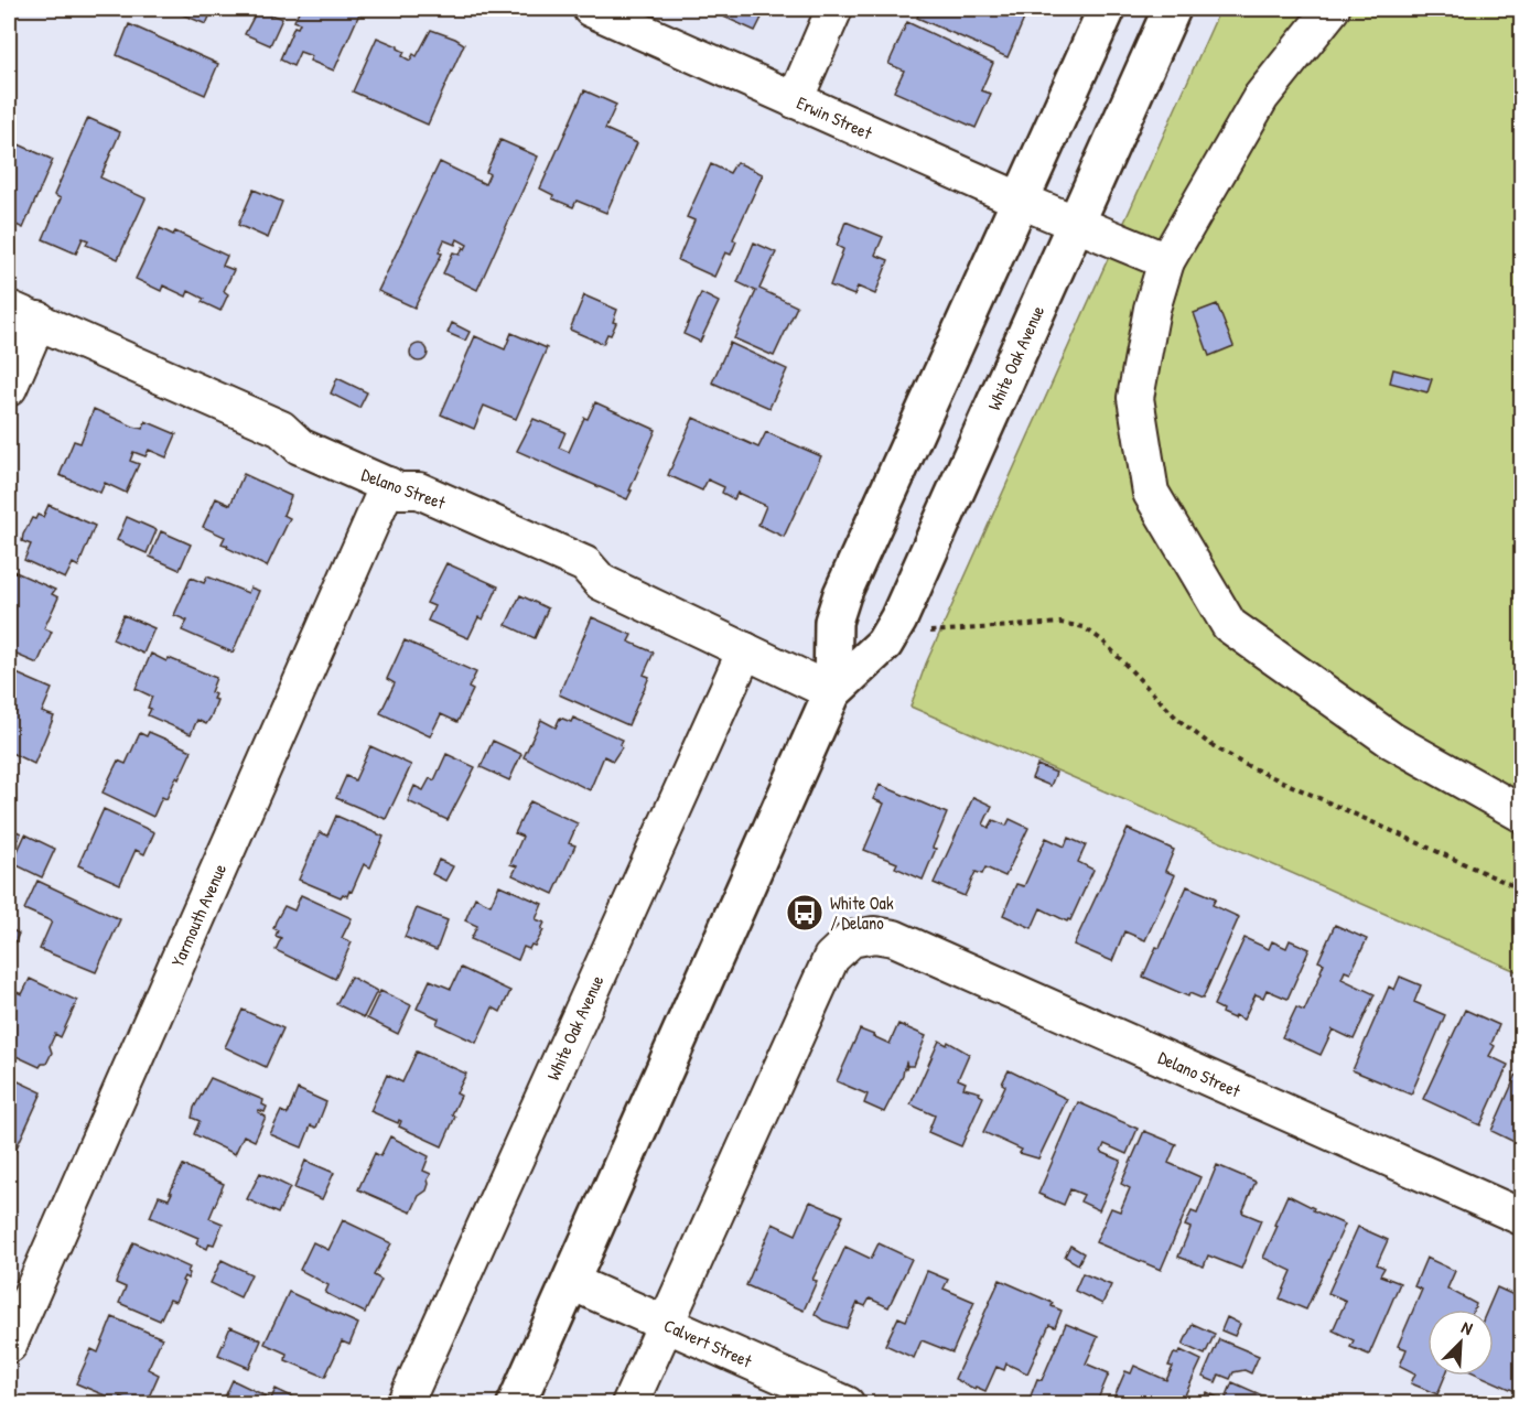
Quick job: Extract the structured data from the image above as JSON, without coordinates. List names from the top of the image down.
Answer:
{
  "streets": {
    "main road": ["White Oak Avenue"],
    "street": [
      "Erwin Street",
      "Delano Street",
      "Yarmouth Avenue",
      "Calvert Street"
    ]
  },
  "crossings": [
    ["Erwin Street", "White Oak Avenue"],
    ["White Oak Avenue", "Delano Street"],
    ["White Oak Avenue", "Calvert Street"],
    ["Delano Street", "Yarmouth Avenue"],
    ["Delano Street", "Calvert Street"]
  ],
  "places": {
    "bus stop": ["White Oak / Delano"]
  },
  "north": "top right"
}
